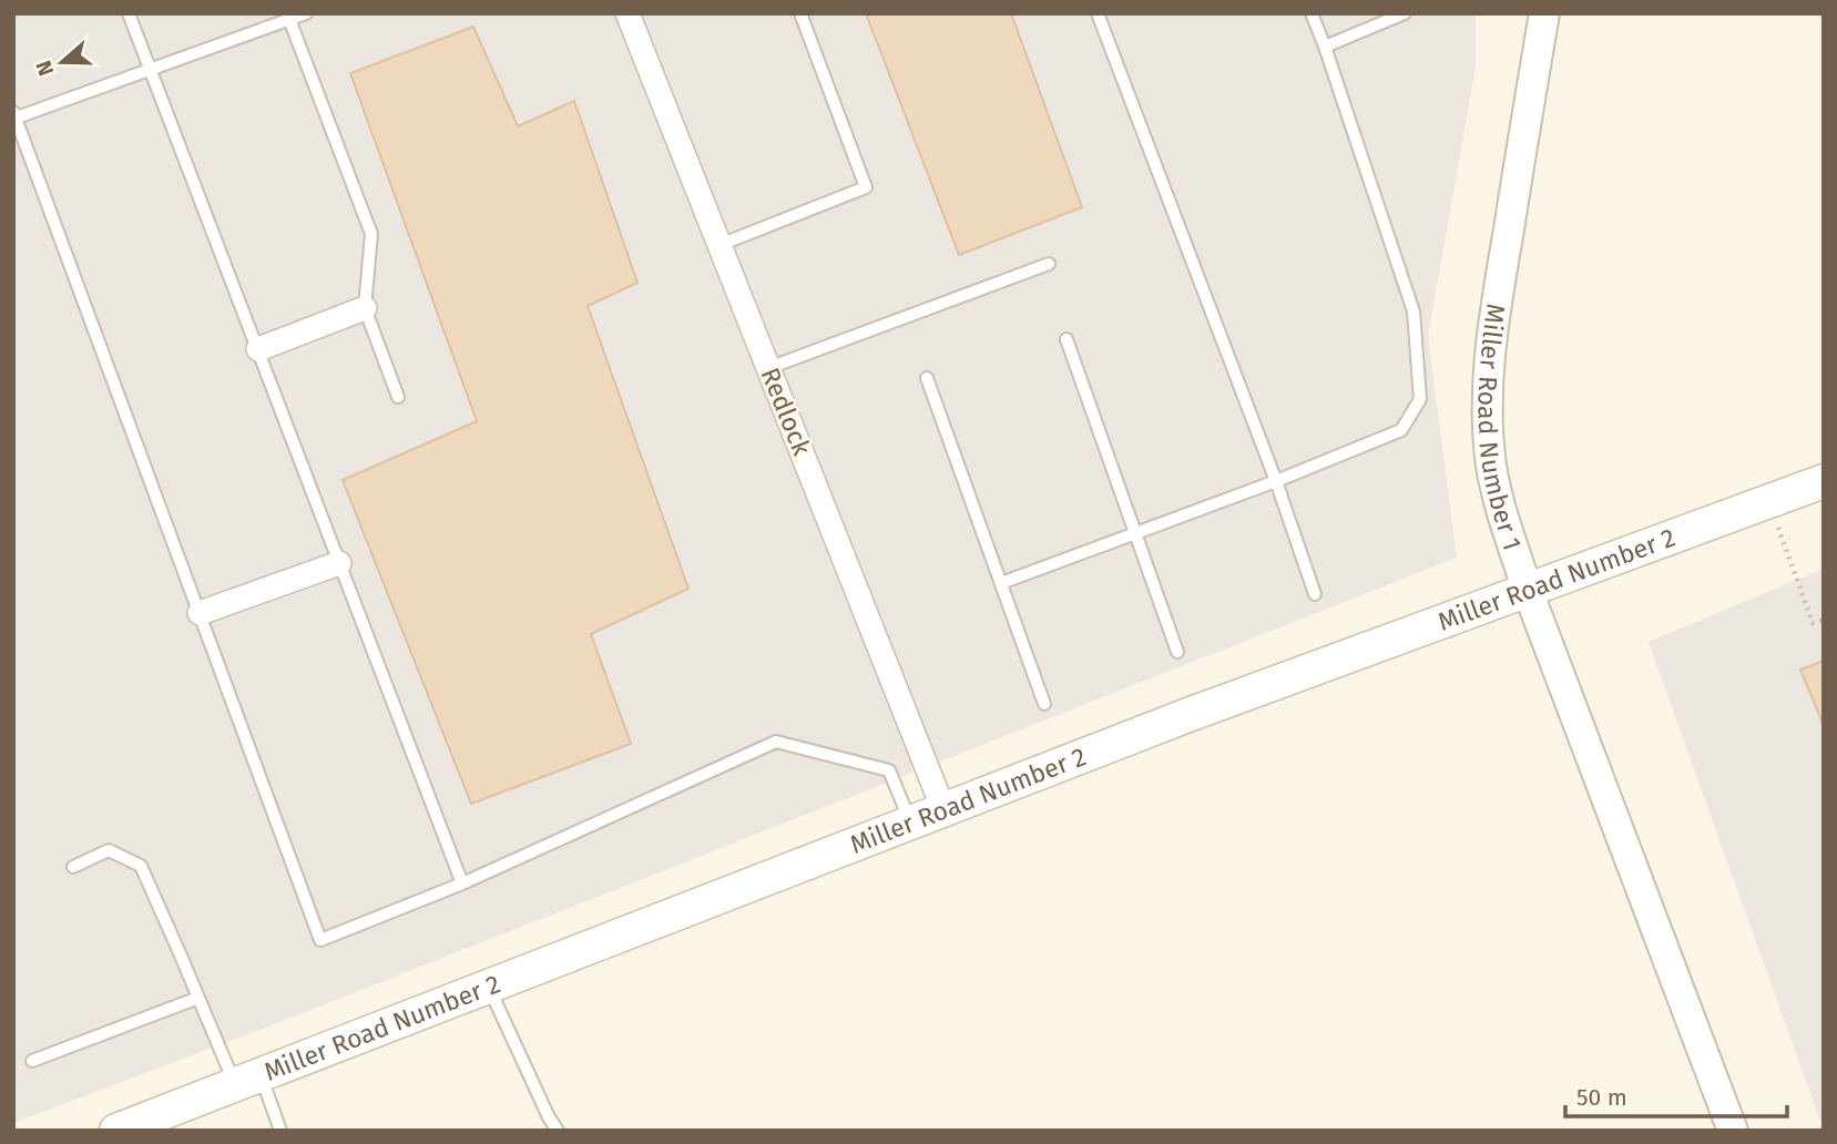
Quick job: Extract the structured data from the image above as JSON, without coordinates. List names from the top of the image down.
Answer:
{
  "streets": {
    "main road": ["Miller Road Number 2"],
    "street": ["Redlock", "Miller Road Number 1"]
  },
  "crossings": [
    ["Redlock", "Miller Road Number 2"],
    ["Miller Road Number 1", "Miller Road Number 2"]
  ],
  "scale_bar": "50 m",
  "north": "left"
}
